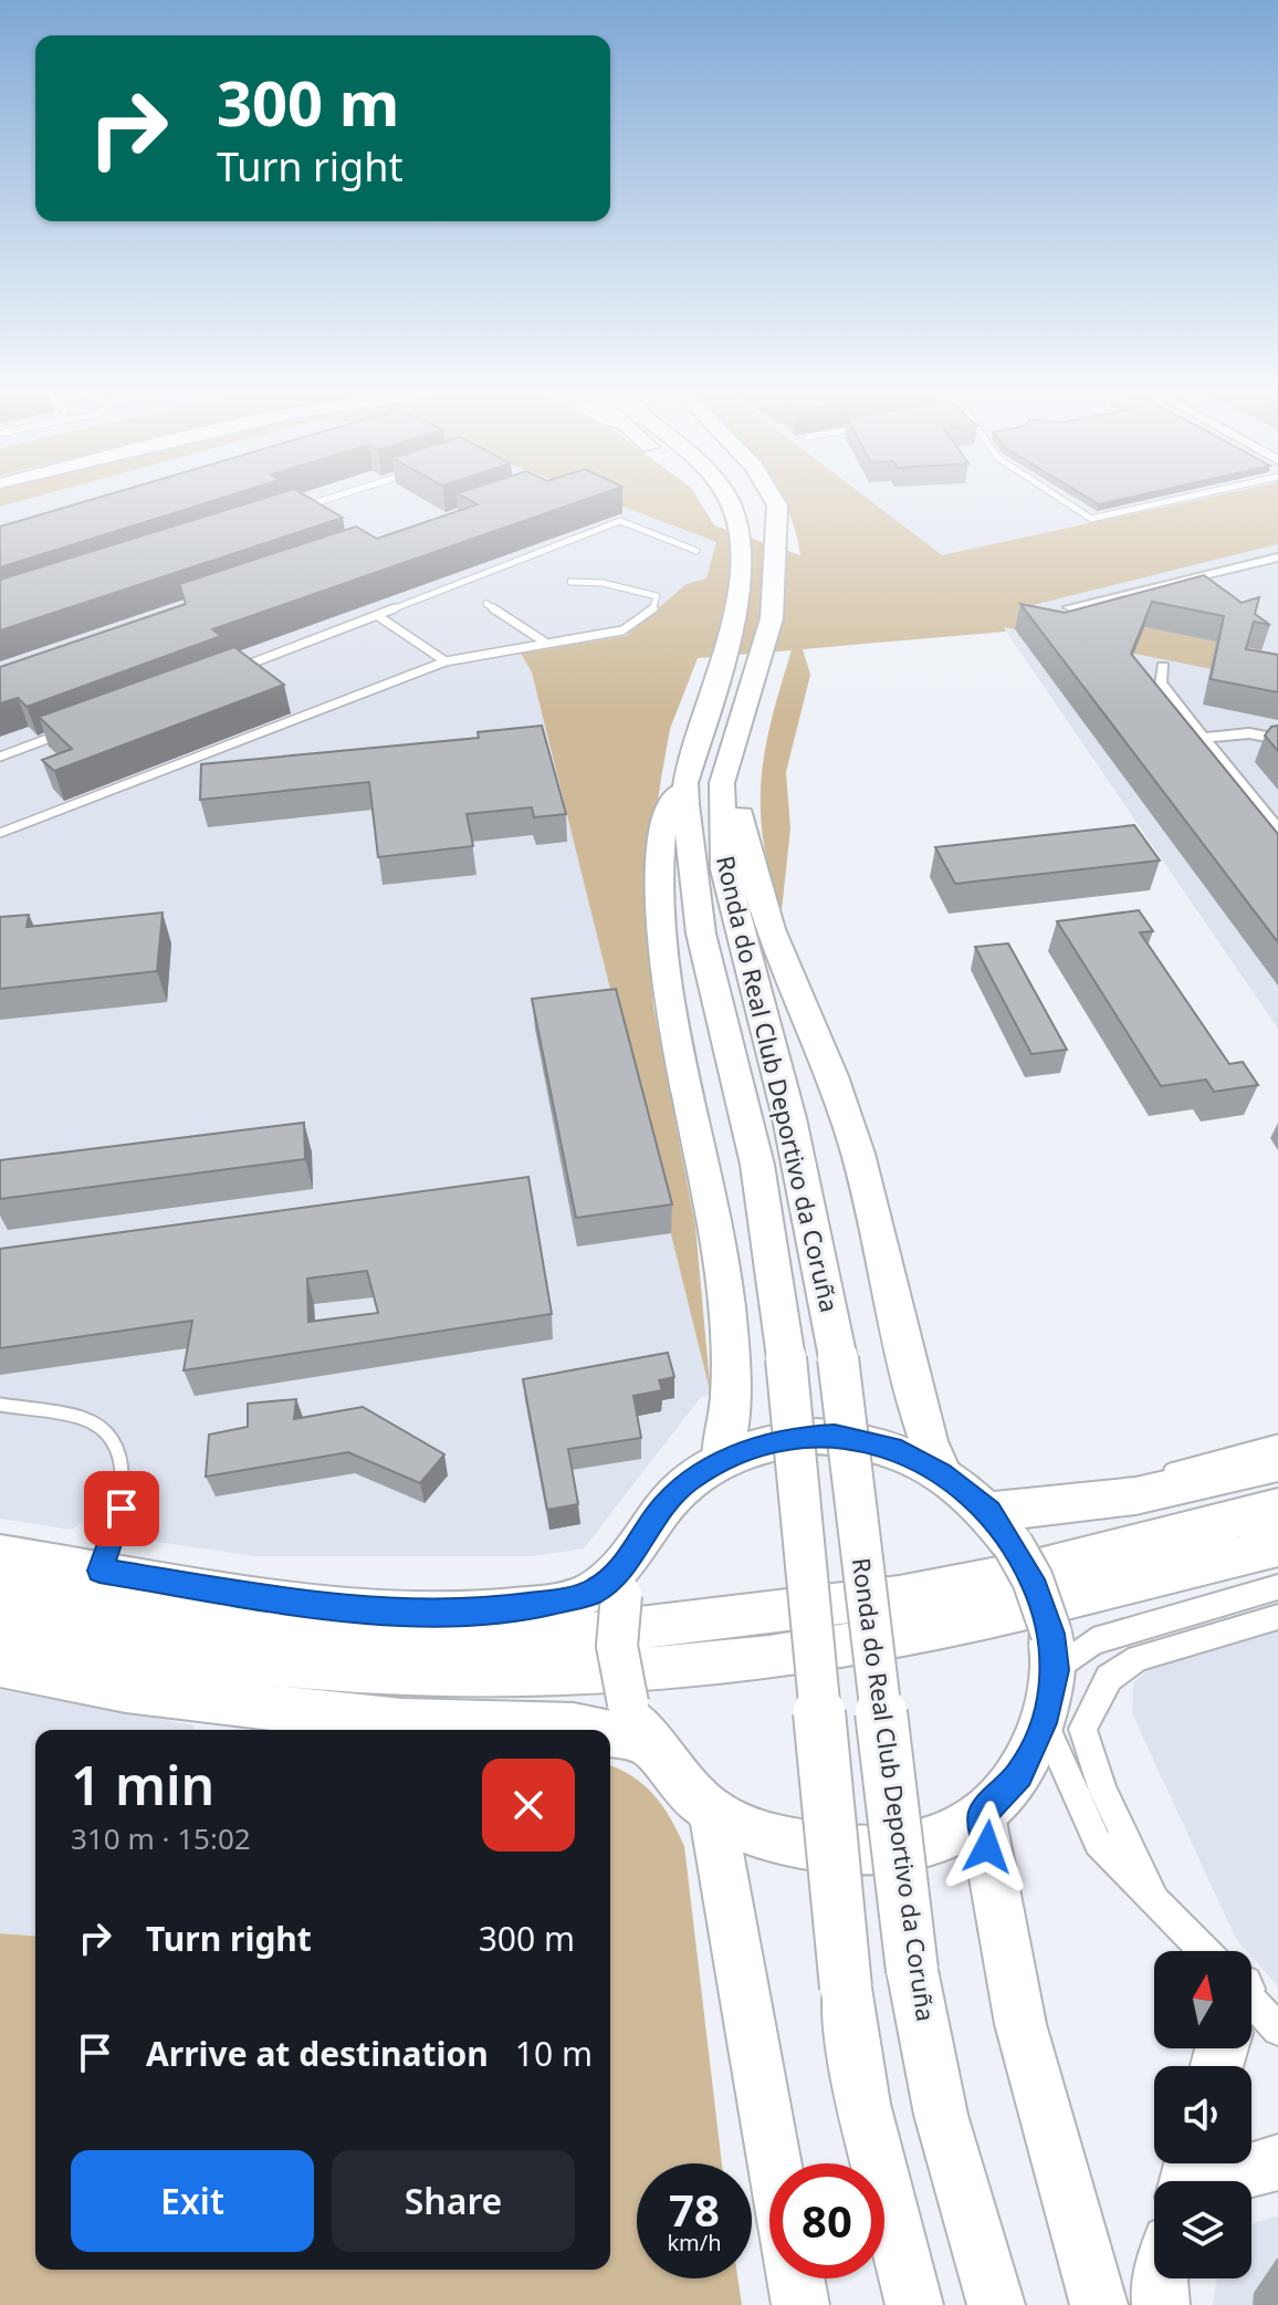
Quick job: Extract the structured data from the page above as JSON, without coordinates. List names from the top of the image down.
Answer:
{
  "streets": {
    "main road": ["Ronda do Real Club Deportivo da Coruña"]
  },
  "north": "top",
  "page": {
    "turn": ["300 m", "Turn right"],
    "heading": ["1 min", "310 m · 15:02"],
    "list": [
      {
        "name": "Turn right",
        "value": "300 m"
      },
      {
        "name": "Arrive at destination",
        "value": "10 m"
      }
    ],
    "buttons": ["Exit", "Share"],
    "speed": "78 km/h",
    "limit": "80"
  }
}
